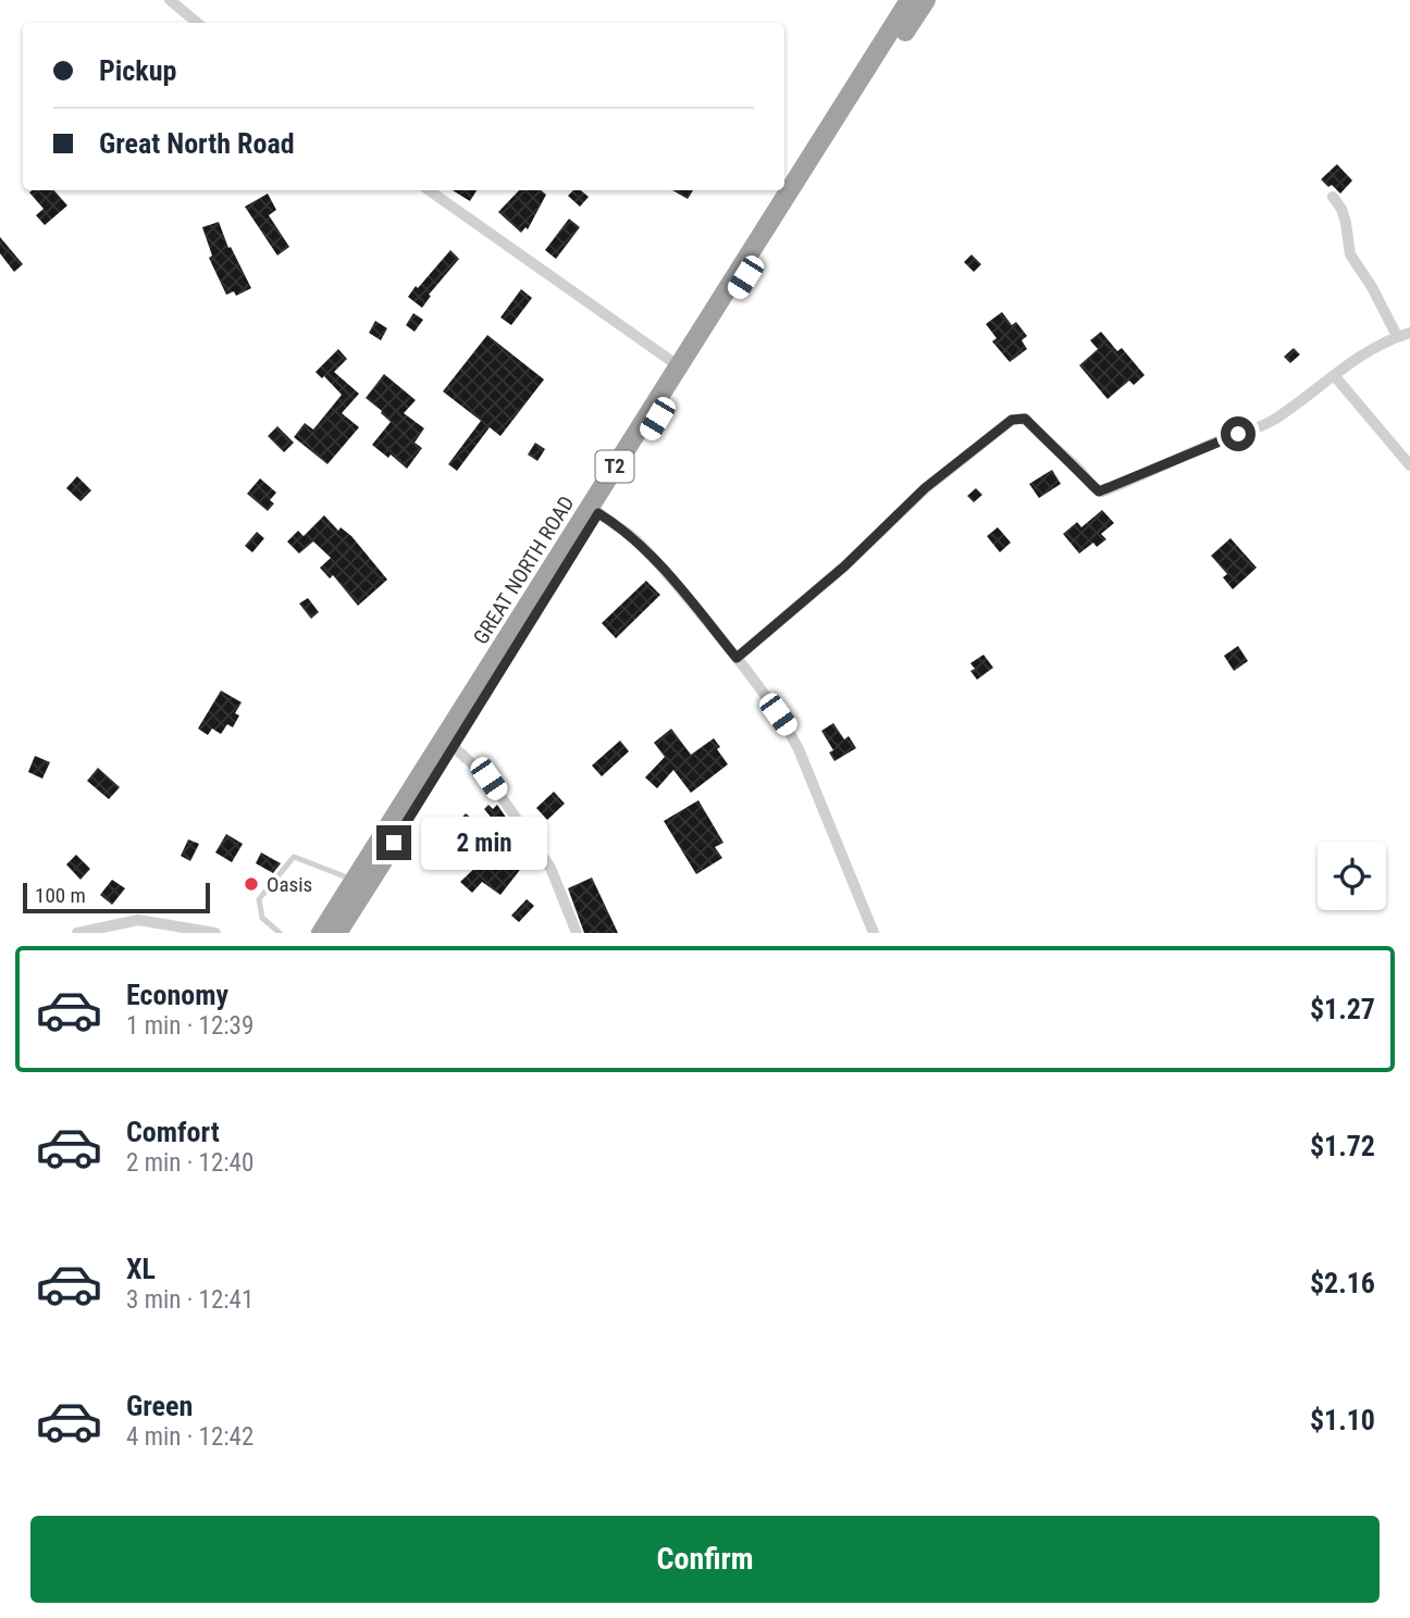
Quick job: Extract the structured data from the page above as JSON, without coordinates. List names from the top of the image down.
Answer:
{
  "streets": {
    "highway": ["T2", "GREAT NORTH ROAD"]
  },
  "places": ["Oasis"],
  "scale_bar": "100 m",
  "page": {
    "banner": ["Pickup", "Great North Road"],
    "bubble": "2 min",
    "scale": "100 m",
    "list": [
      {
        "name": "Economy",
        "note": "1 min · 12:39",
        "value": "$1.27"
      },
      {
        "name": "Comfort",
        "note": "2 min · 12:40",
        "value": "$1.72"
      },
      {
        "name": "XL",
        "note": "3 min · 12:41",
        "value": "$2.16"
      },
      {
        "name": "Green",
        "note": "4 min · 12:42",
        "value": "$1.10"
      }
    ],
    "buttons": "Confirm"
  }
}
